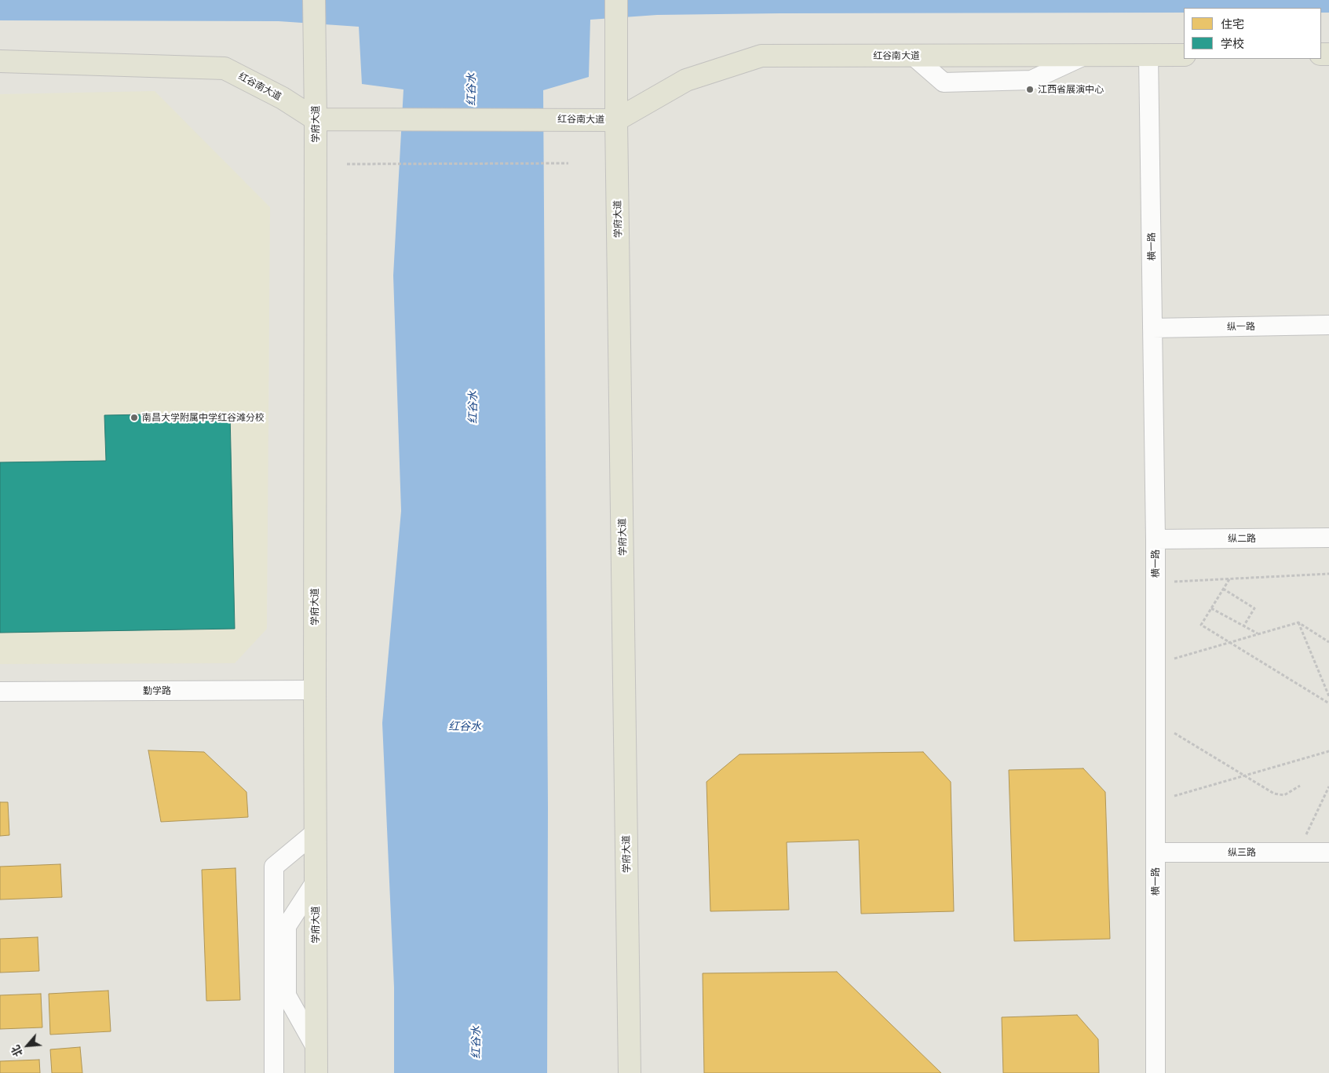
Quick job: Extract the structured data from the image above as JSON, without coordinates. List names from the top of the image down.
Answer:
{
  "streets": {
    "main road": ["红谷南大道", "学府大道"],
    "street": [
      "横一路",
      "纵一路",
      "纵二路",
      "勤学路",
      "纵三路"
    ]
  },
  "crossings": [
    ["红谷南大道", "学府大道"],
    ["红谷南大道", "横一路"],
    ["学府大道", "勤学路"],
    ["横一路", "纵一路"],
    ["横一路", "纵二路"],
    ["横一路", "纵三路"]
  ],
  "water": ["红谷水"],
  "places": ["江西省展演中心", "南昌大学附属中学红谷滩分校"],
  "legend": ["住宅", "学校"],
  "north": "bottom left"
}
